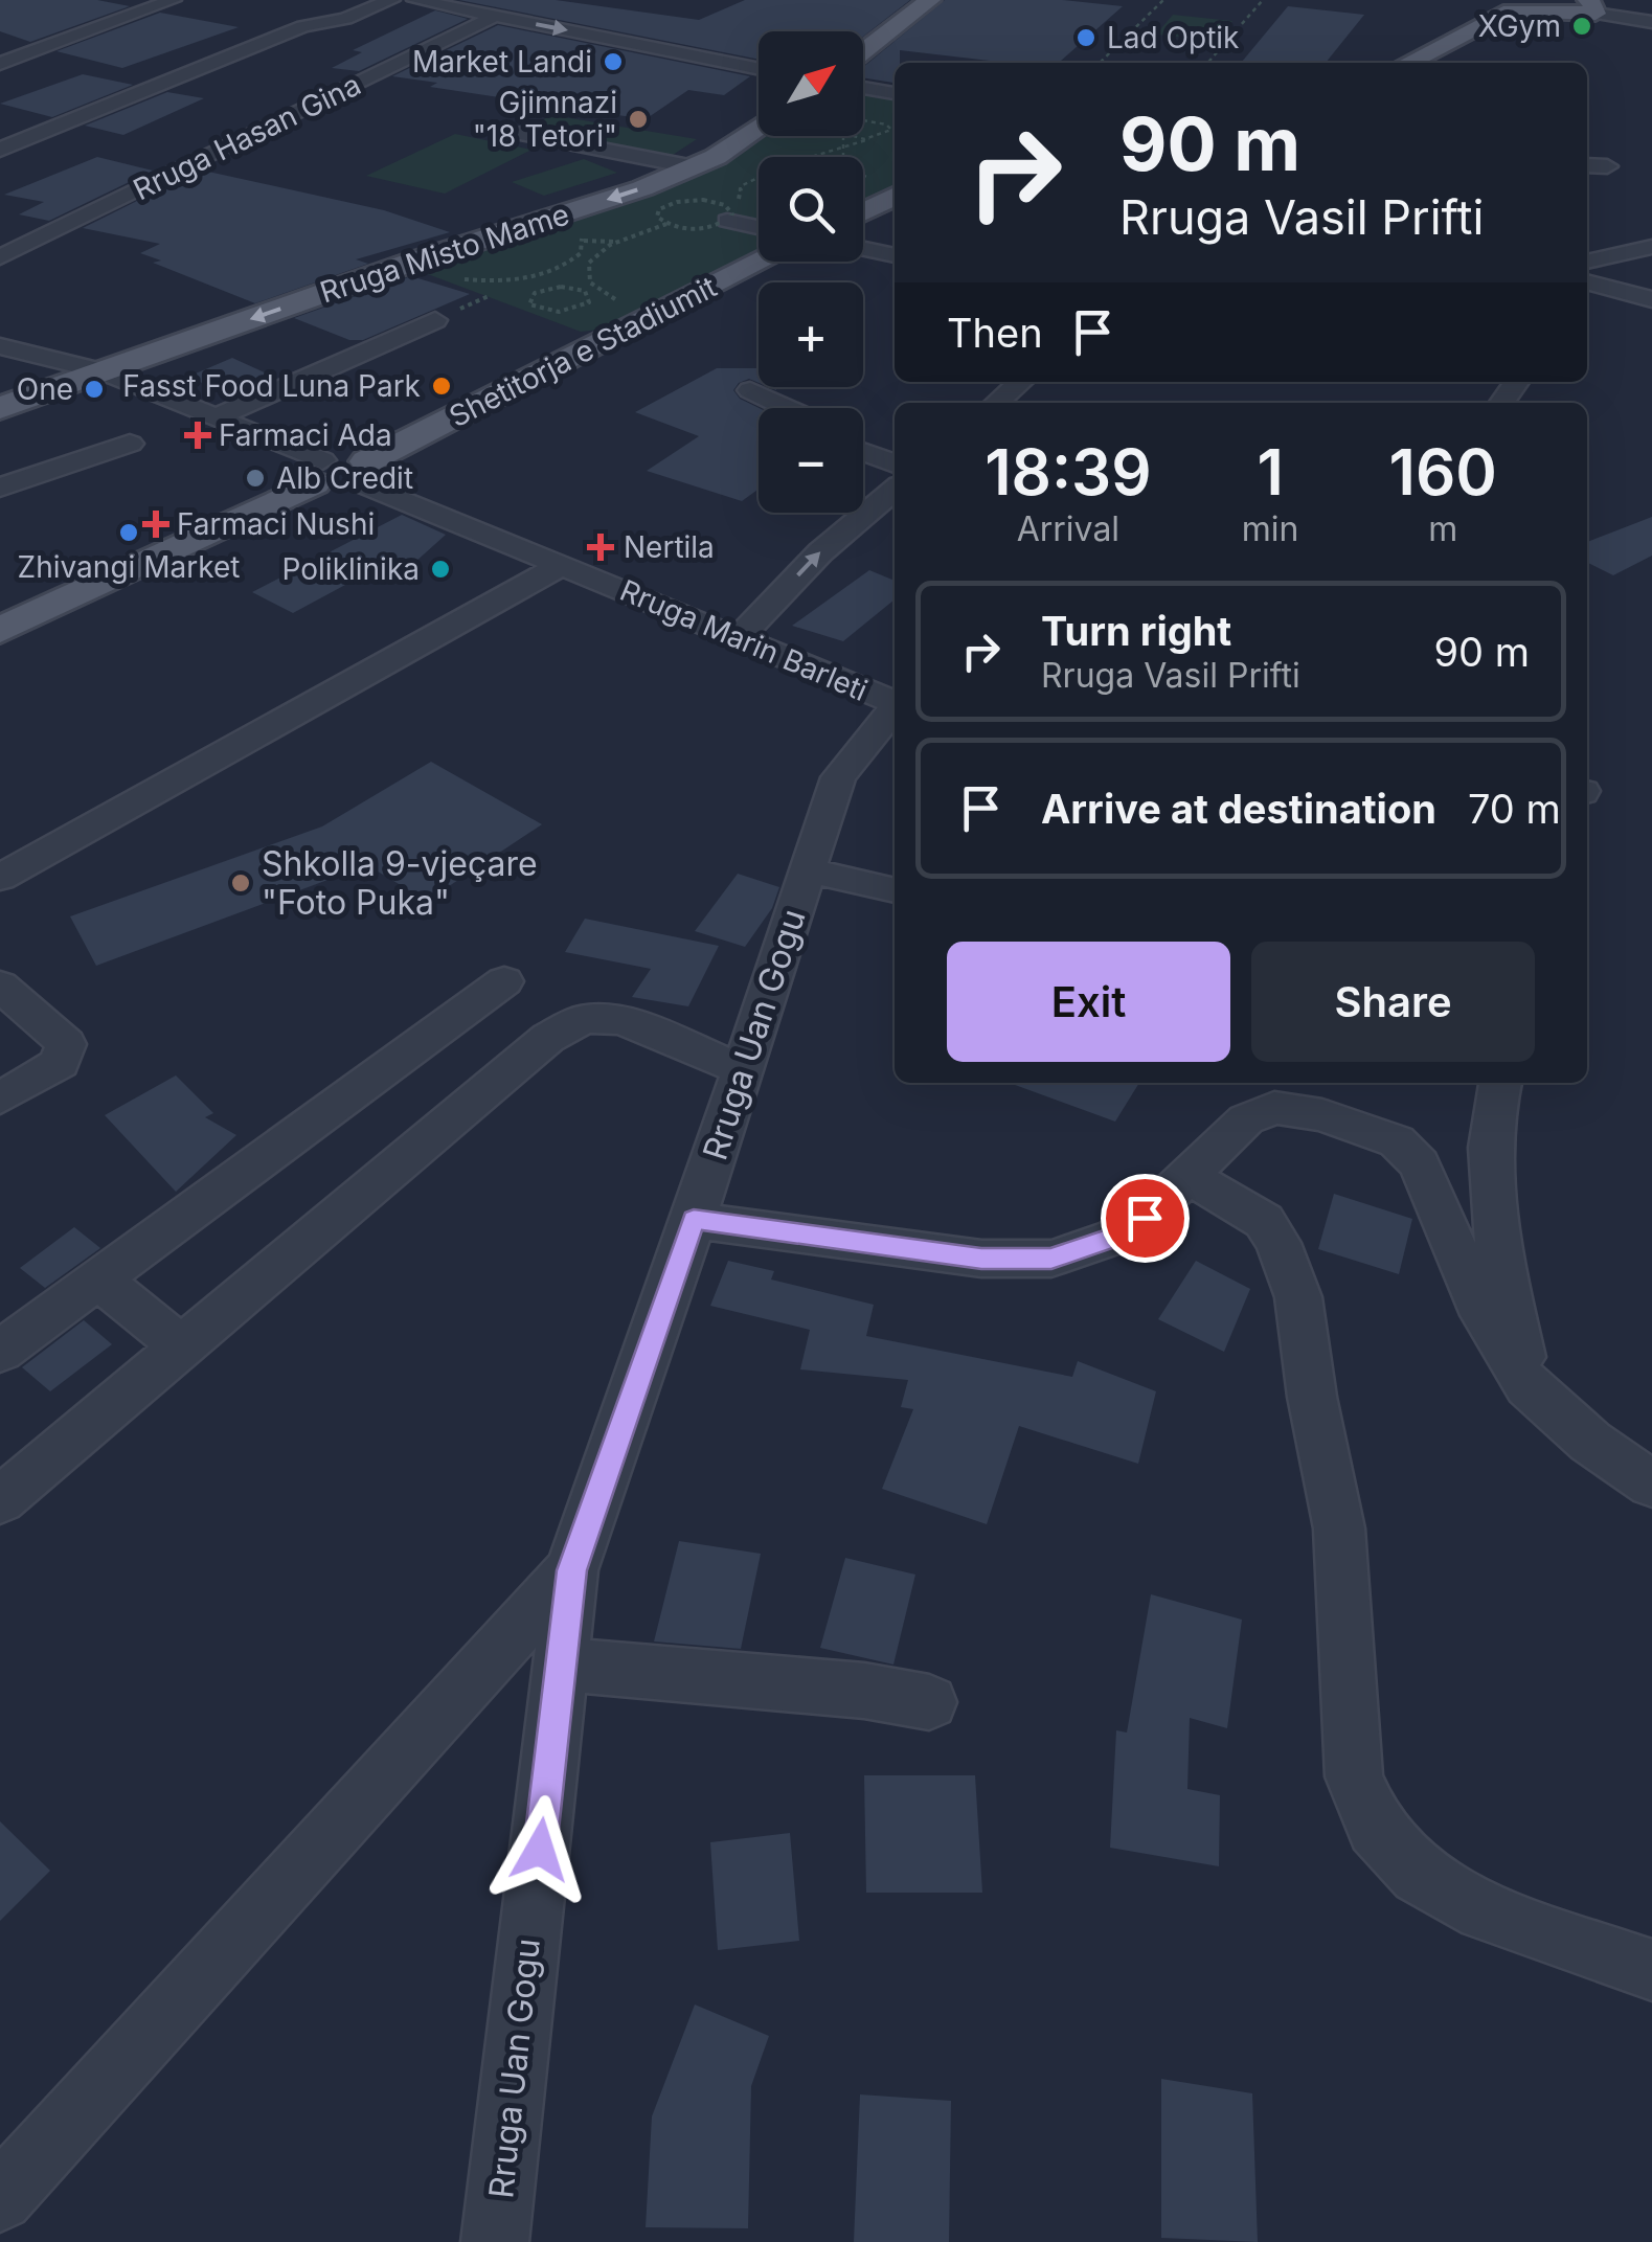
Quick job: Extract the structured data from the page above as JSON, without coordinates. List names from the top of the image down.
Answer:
{
  "streets": {
    "main road": ["Rruga Misto Mame", "Shetitorja e Stadiumit"],
    "street": ["Rruga Hasan Gina", "Rruga Marin Barleti", "Rruga Uan Gogu"]
  },
  "crossings": [
    ["Shetitorja e Stadiumit", "Rruga Marin Barleti"]
  ],
  "one_way": ["Rruga Misto Mame"],
  "places": {
    "other": [
      "XGym",
      "Lad Optik",
      "Market Landi",
      "Gjimnazi \"18 Tetori\"",
      "Fasst Food Luna Park",
      "One",
      "Alb Credit",
      "Zhivangi Market",
      "Poliklinika",
      "Shkolla 9-vjeçare \"Foto Puka\""
    ],
    "health": ["Farmaci Ada", "Farmaci Nushi", "Nertila"]
  },
  "north": "top right",
  "page": {
    "map_buttons": ["+", "−"],
    "turn": ["90 m", "Rruga Vasil Prifti"],
    "then": "Then",
    "eta": [
      "18:39",
      "Arrival",
      "1",
      "min",
      "160",
      "m"
    ],
    "list": [
      {
        "name": "Turn right",
        "note": "Rruga Vasil Prifti",
        "value": "90 m"
      },
      {
        "name": "Arrive at destination",
        "value": "70 m"
      }
    ],
    "buttons": ["Exit", "Share"]
  }
}
